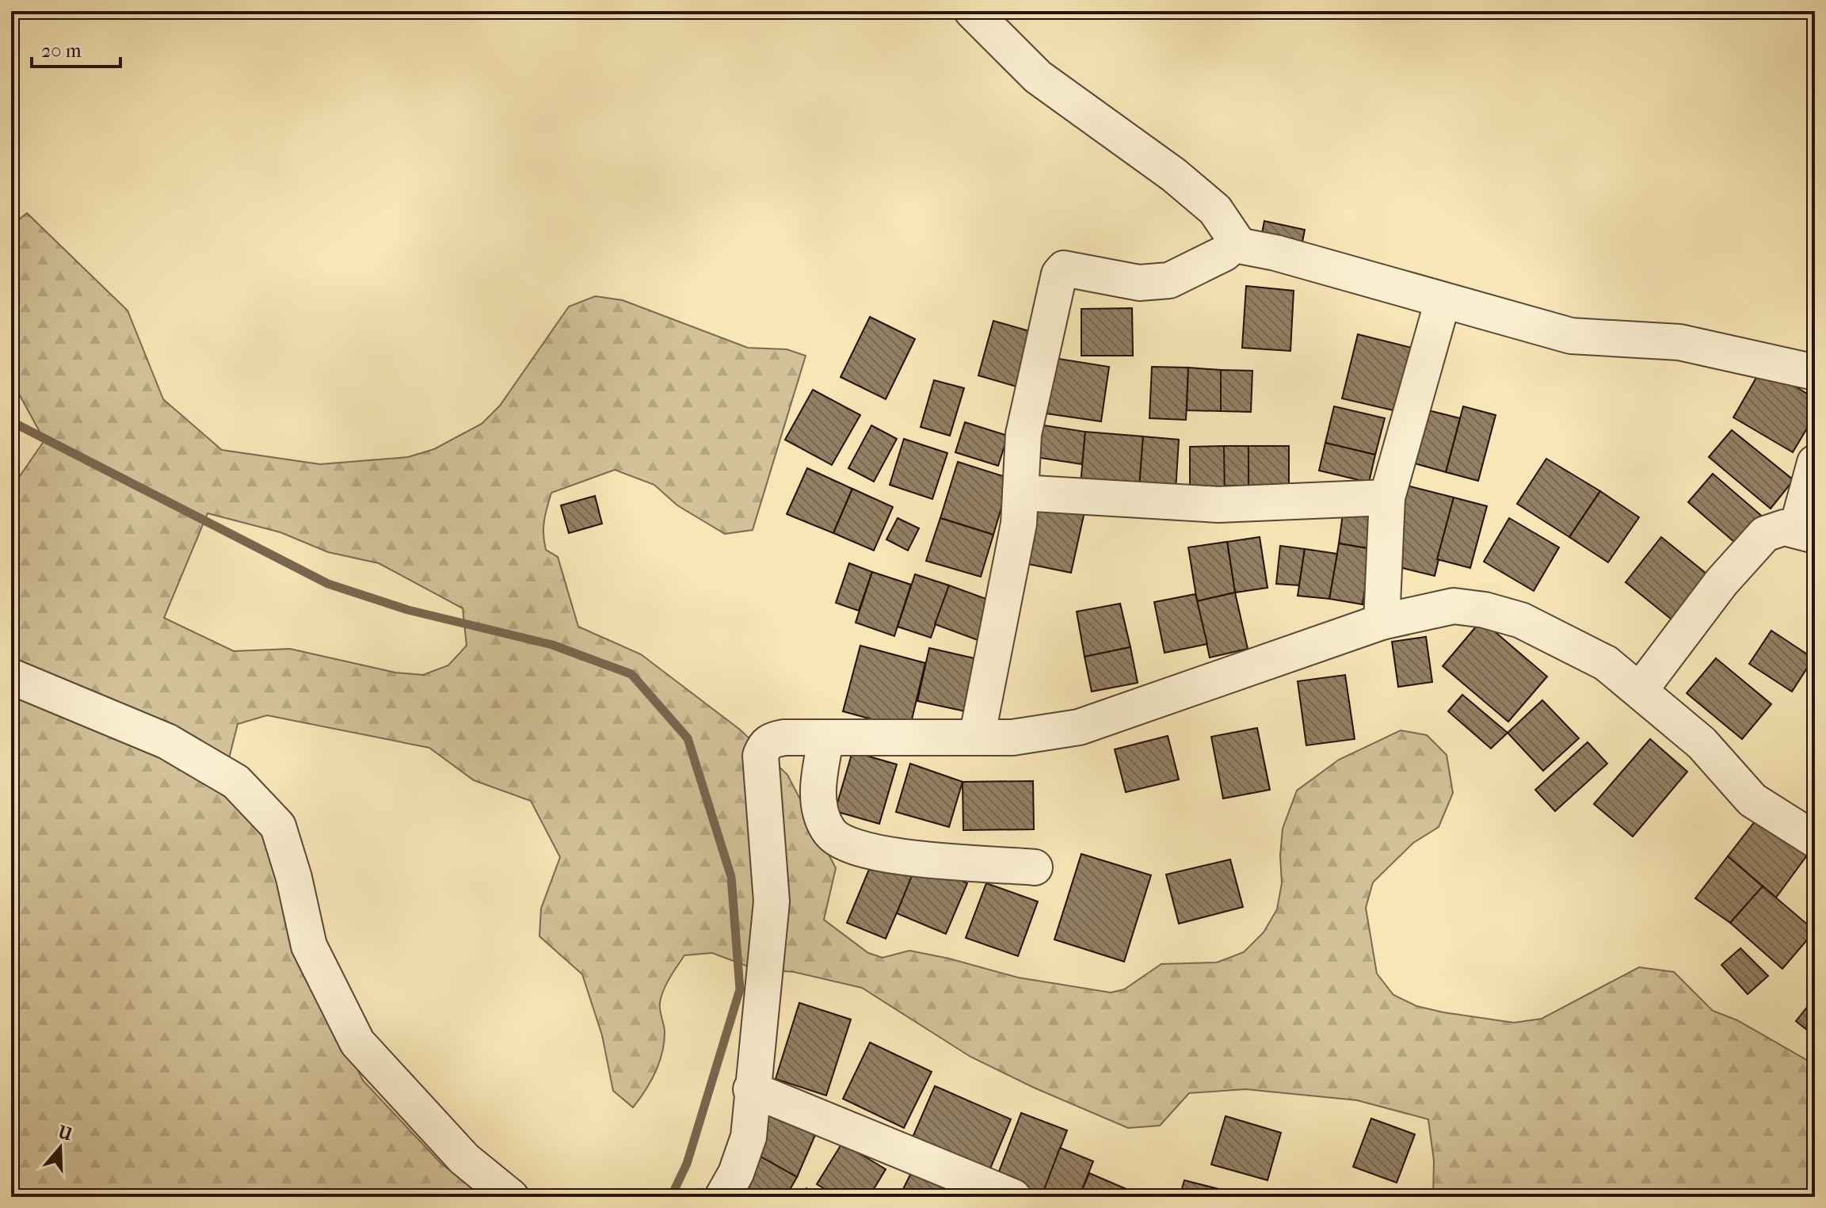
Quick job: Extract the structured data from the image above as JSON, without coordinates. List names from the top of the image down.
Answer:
{
  "scale_bar": "20 m",
  "north": "top"
}
